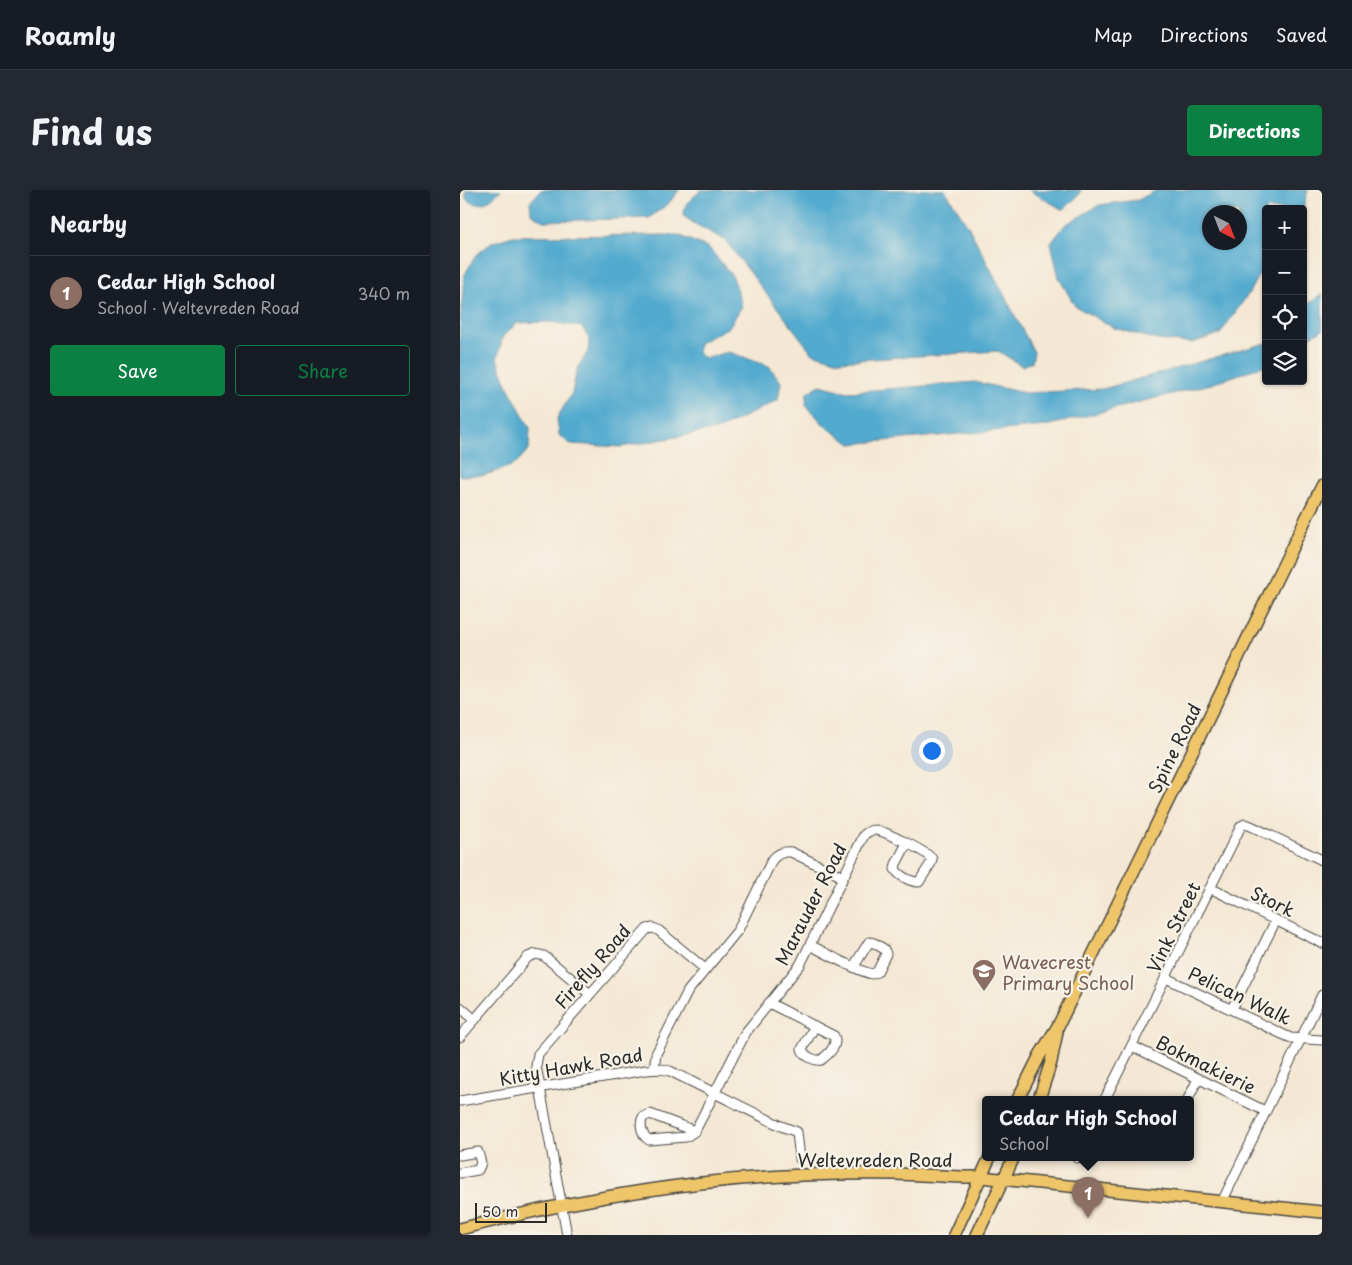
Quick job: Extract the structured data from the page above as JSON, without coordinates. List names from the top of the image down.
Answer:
{
  "streets": {
    "main road": ["Spine Road", "Weltevreden Road"],
    "street": [
      "Stork",
      "Marauder Road",
      "Vink Street",
      "Firefly Road",
      "Pelican Walk",
      "Bokmakierie",
      "Kitty Hawk Road"
    ]
  },
  "crossings": [
    ["Stork", "Vink Street"],
    ["Marauder Road", "Kitty Hawk Road"],
    ["Vink Street", "Pelican Walk"],
    ["Vink Street", "Bokmakierie"],
    ["Firefly Road", "Kitty Hawk Road"],
    ["Firefly Road", "Weltevreden Road"]
  ],
  "places": {
    "school or university": ["Wavecrest Primary School"]
  },
  "scale_bar": "50 m",
  "north": "bottom right",
  "page": {
    "header": "Roamly",
    "nav": ["Map", "Directions", "Saved"],
    "title": "Find us",
    "buttons": [
      "Directions",
      ["Save", "Share"]
    ],
    "heading": "Nearby",
    "map_buttons": ["+", "−"],
    "list": [
      {
        "mark": "1",
        "name": "Cedar High School",
        "note": "School · Weltevreden Road",
        "value": "340 m"
      }
    ],
    "popup": ["Cedar High School", "School"],
    "pins": "1",
    "scale": "50 m"
  }
}
